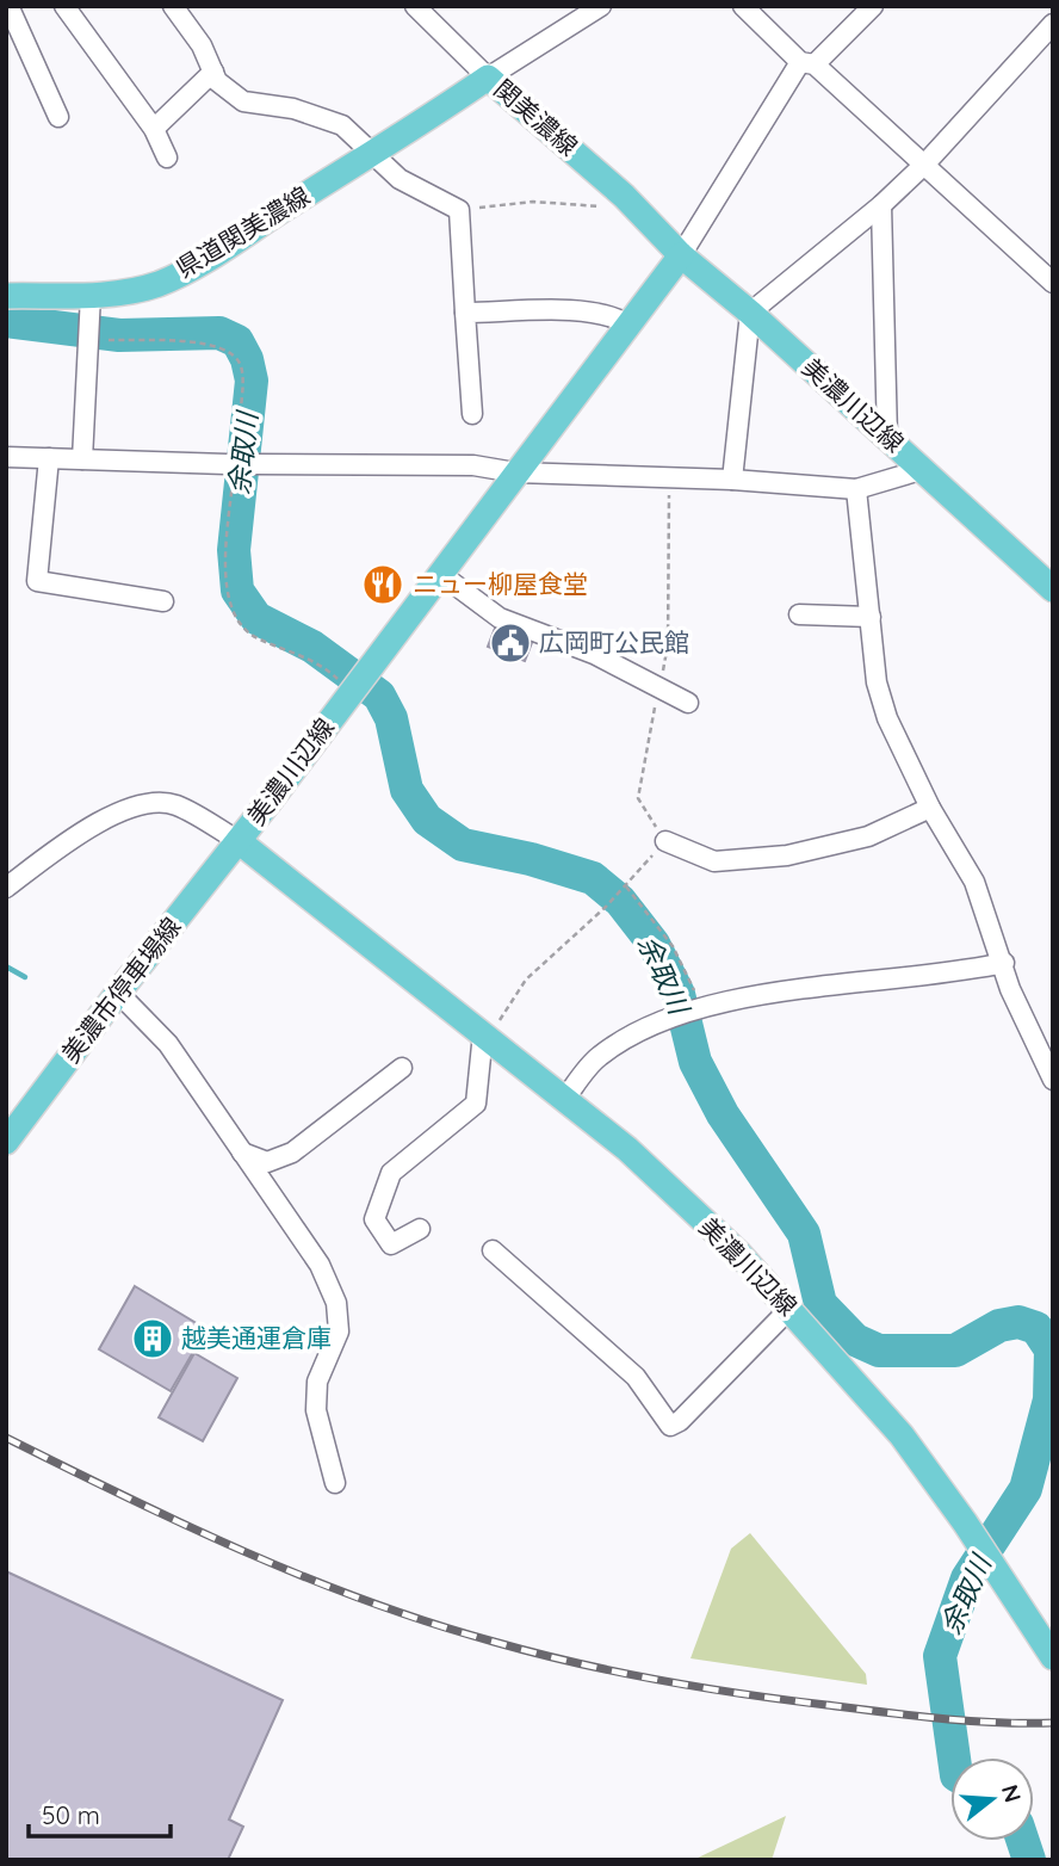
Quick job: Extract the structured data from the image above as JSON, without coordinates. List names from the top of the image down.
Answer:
{
  "streets": {
    "main road": [
      "関美濃線",
      "県道関美濃線",
      "美濃川辺線",
      "美濃市停車場線"
    ]
  },
  "crossings": [
    ["関美濃線", "県道関美濃線"],
    ["関美濃線", "美濃川辺線"],
    ["美濃川辺線", "美濃市停車場線"]
  ],
  "water": ["余取川"],
  "places": {
    "restaurant": ["ニュー柳屋食堂"],
    "public building": ["広岡町公民館"],
    "building": ["越美通運倉庫"]
  },
  "scale_bar": "50 m",
  "north": "right"
}
